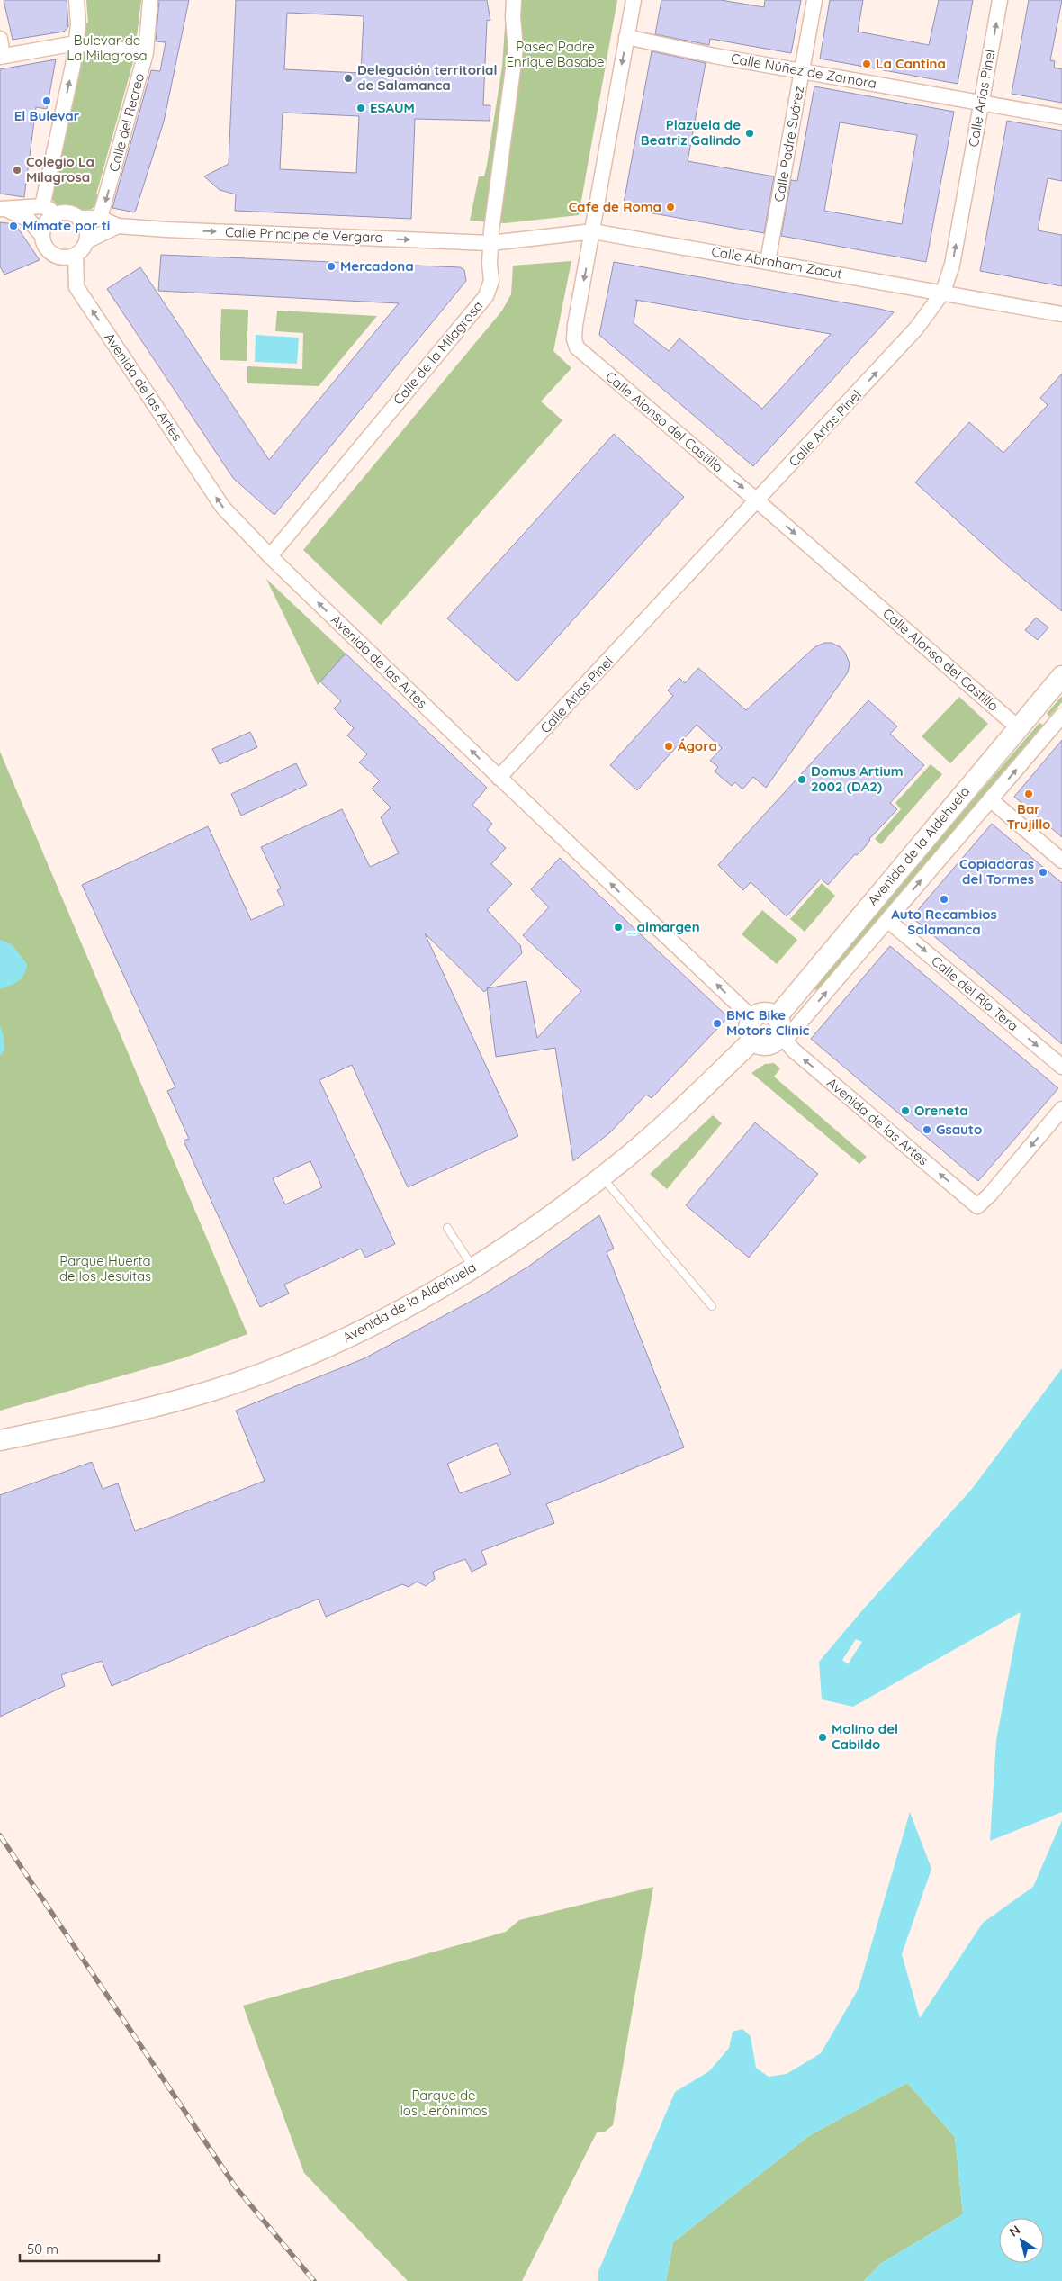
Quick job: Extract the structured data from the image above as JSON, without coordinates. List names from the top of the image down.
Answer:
{
  "streets": {
    "main road": ["Avenida de la Aldehuela"],
    "street": [
      "Calle Núñez de Zamora",
      "Calle Arias Pinel",
      "Calle del Recreo",
      "Calle Padre Suárez",
      "Calle Príncipe de Vergara",
      "Calle Abraham Zacut",
      "Calle de la Milagrosa",
      "Avenida de las Artes",
      "Calle Alonso del Castillo",
      "Calle del Río Tera"
    ]
  },
  "crossings": [
    ["Calle Núñez de Zamora", "Calle Arias Pinel"],
    ["Calle Núñez de Zamora", "Calle Padre Suárez"],
    ["Calle Núñez de Zamora", "Calle Alonso del Castillo"],
    ["Calle Arias Pinel", "Calle Abraham Zacut"],
    ["Calle Arias Pinel", "Avenida de las Artes"],
    ["Calle Arias Pinel", "Calle Alonso del Castillo"],
    ["Calle del Recreo", "Calle Príncipe de Vergara"],
    ["Calle Padre Suárez", "Calle Abraham Zacut"],
    ["Calle Príncipe de Vergara", "Calle Abraham Zacut"],
    ["Calle Príncipe de Vergara", "Calle de la Milagrosa"],
    ["Calle Príncipe de Vergara", "Avenida de las Artes"],
    ["Calle Abraham Zacut", "Calle de la Milagrosa"],
    ["Calle Abraham Zacut", "Calle Alonso del Castillo"],
    ["Calle de la Milagrosa", "Avenida de las Artes"],
    ["Avenida de las Artes", "Avenida de la Aldehuela"],
    ["Calle Alonso del Castillo", "Avenida de la Aldehuela"],
    ["Avenida de la Aldehuela", "Calle del Río Tera"]
  ],
  "one_way": [
    "Calle Arias Pinel",
    "Calle Príncipe de Vergara",
    "Avenida de las Artes",
    "Calle Alonso del Castillo",
    "Calle del Río Tera"
  ],
  "parks": [
    "Bulevar de La Milagrosa",
    "Paseo Padre Enrique Basabe",
    "Parque Huerta de los Jesuitas",
    "Parque de los Jerónimos"
  ],
  "places": [
    "La Cantina",
    "Delegación territorial de Salamanca",
    "El Bulevar",
    "ESAUM",
    "Plazuela de Beatriz Galindo",
    "Colegio La Milagrosa",
    "Cafe de Roma",
    "Mímate por ti",
    "Mercadona",
    "Ágora",
    "Domus Artium 2002 (DA2)",
    "Bar Trujillo",
    "Copiadoras del Tormes",
    "Auto Recambios Salamanca",
    "_almargen",
    "BMC Bike Motors Clinic",
    "Oreneta",
    "Gsauto",
    "Molino del Cabildo"
  ],
  "scale_bar": "50 m",
  "north": "top left"
}
